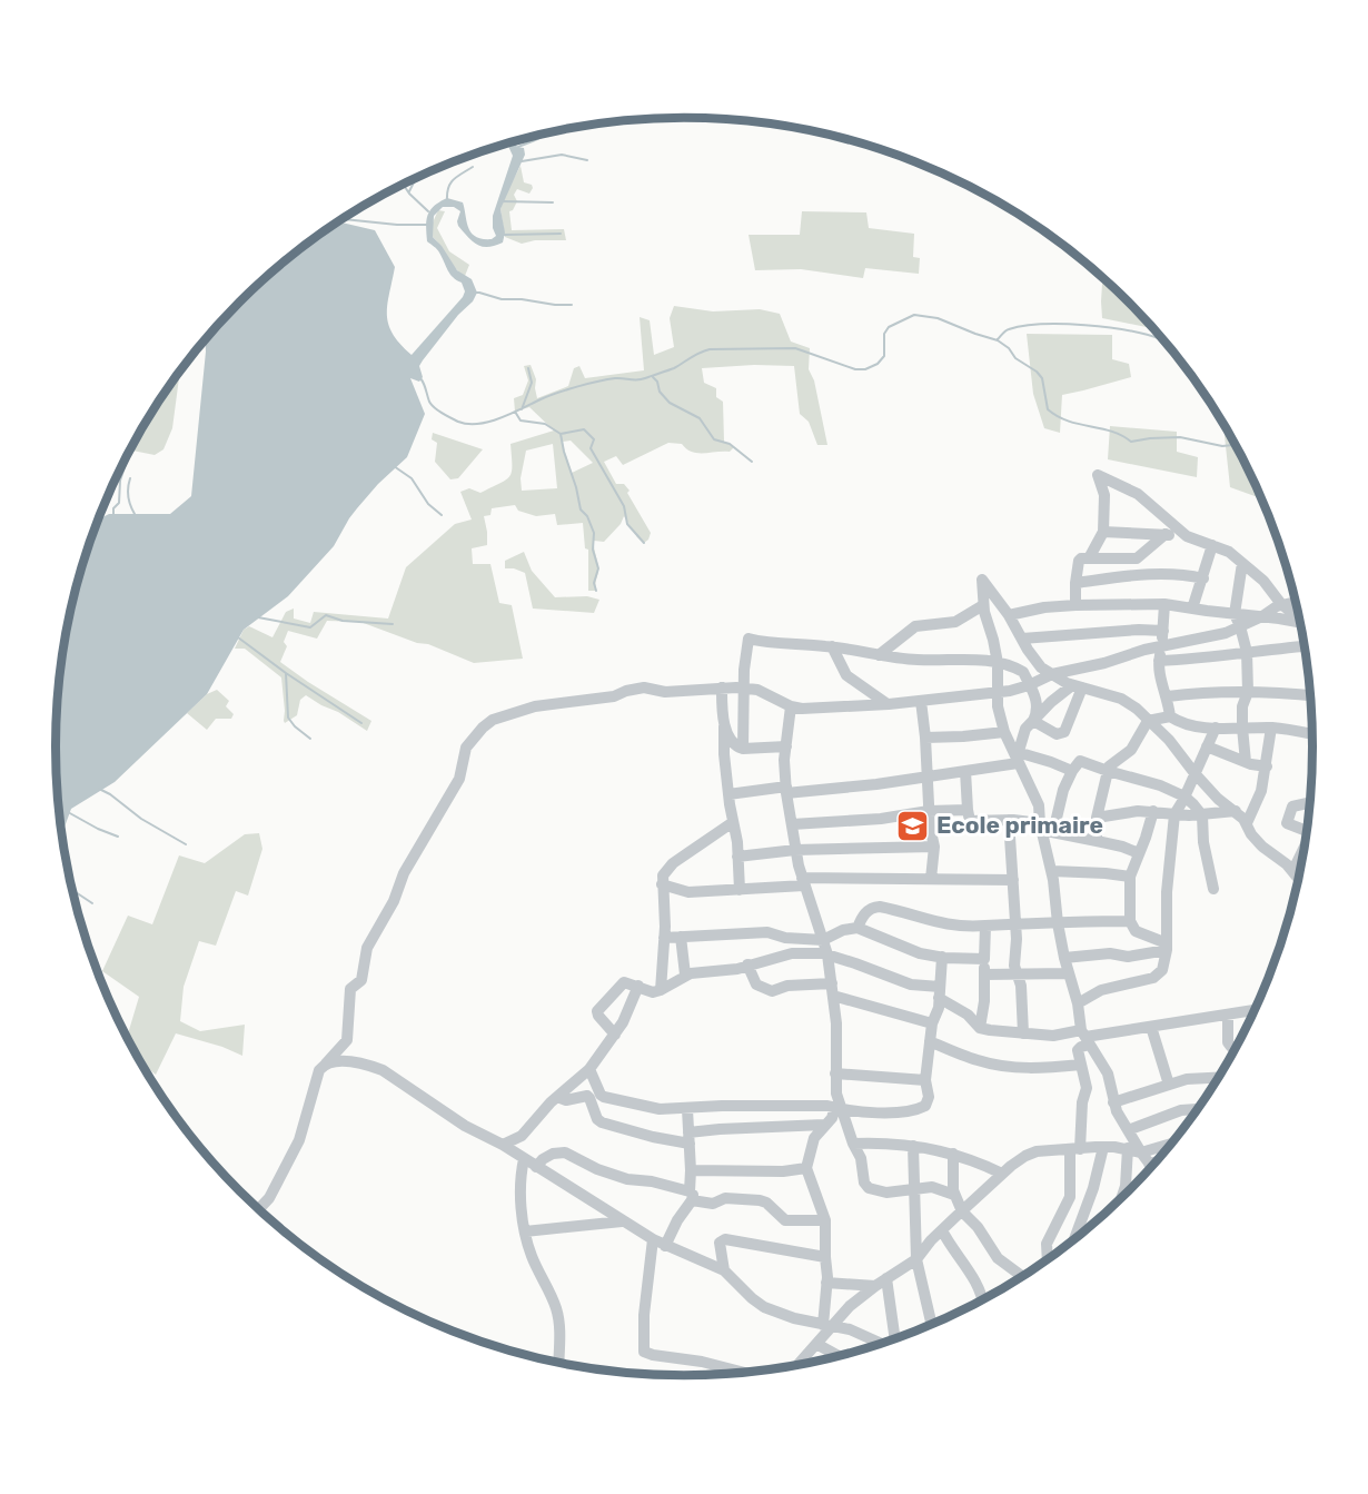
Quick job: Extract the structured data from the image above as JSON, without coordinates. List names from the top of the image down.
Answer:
{
  "places": {
    "school or university": ["Ecole primaire"]
  }
}
